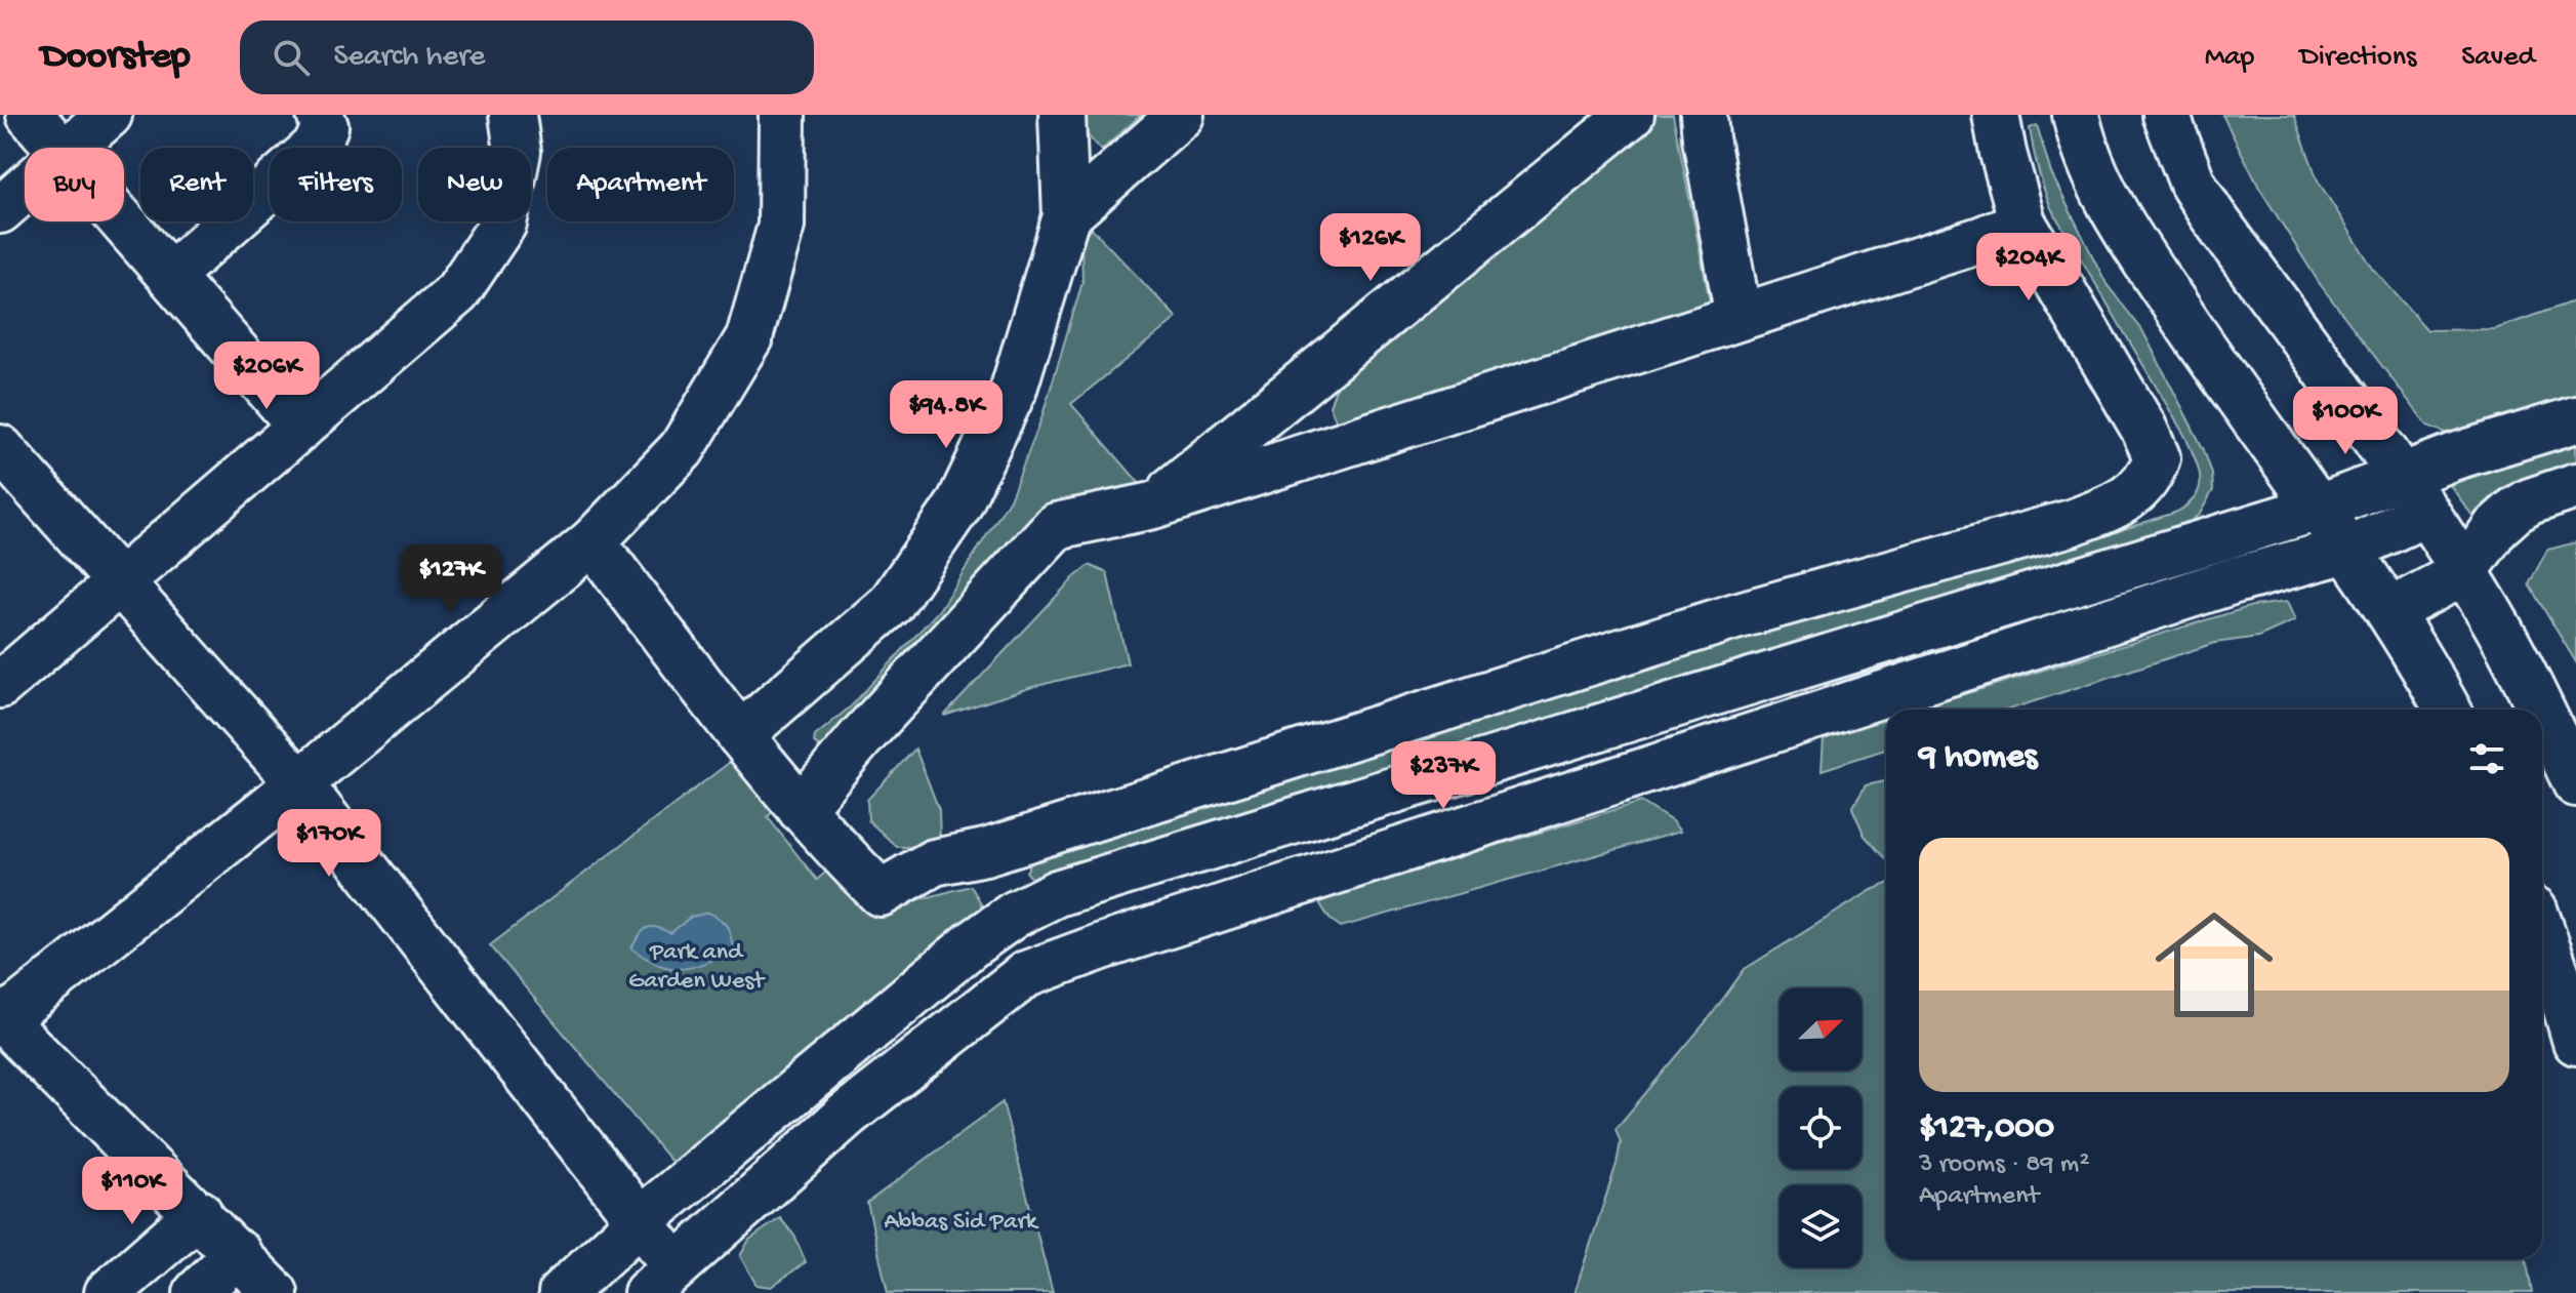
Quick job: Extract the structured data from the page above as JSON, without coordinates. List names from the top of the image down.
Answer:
{
  "parks": ["Park and Garden West", "Abbas Sid Park"],
  "north": "top right",
  "page": {
    "header": "Doorstep",
    "search": "Search here",
    "nav": ["Map", "Directions", "Saved"],
    "chip": [
      "Buy",
      "Rent",
      "Filters",
      "New",
      "Apartment"
    ],
    "price": [
      "$126K",
      "$204K",
      "$206K",
      "$94.8K",
      "$100K",
      "$127K",
      "$237K",
      "$170K",
      "$110K"
    ],
    "heading": "9 homes",
    "list": [
      {
        "name": "$127,000",
        "note": "3 rooms · 89 m² · Apartment"
      }
    ]
  }
}
